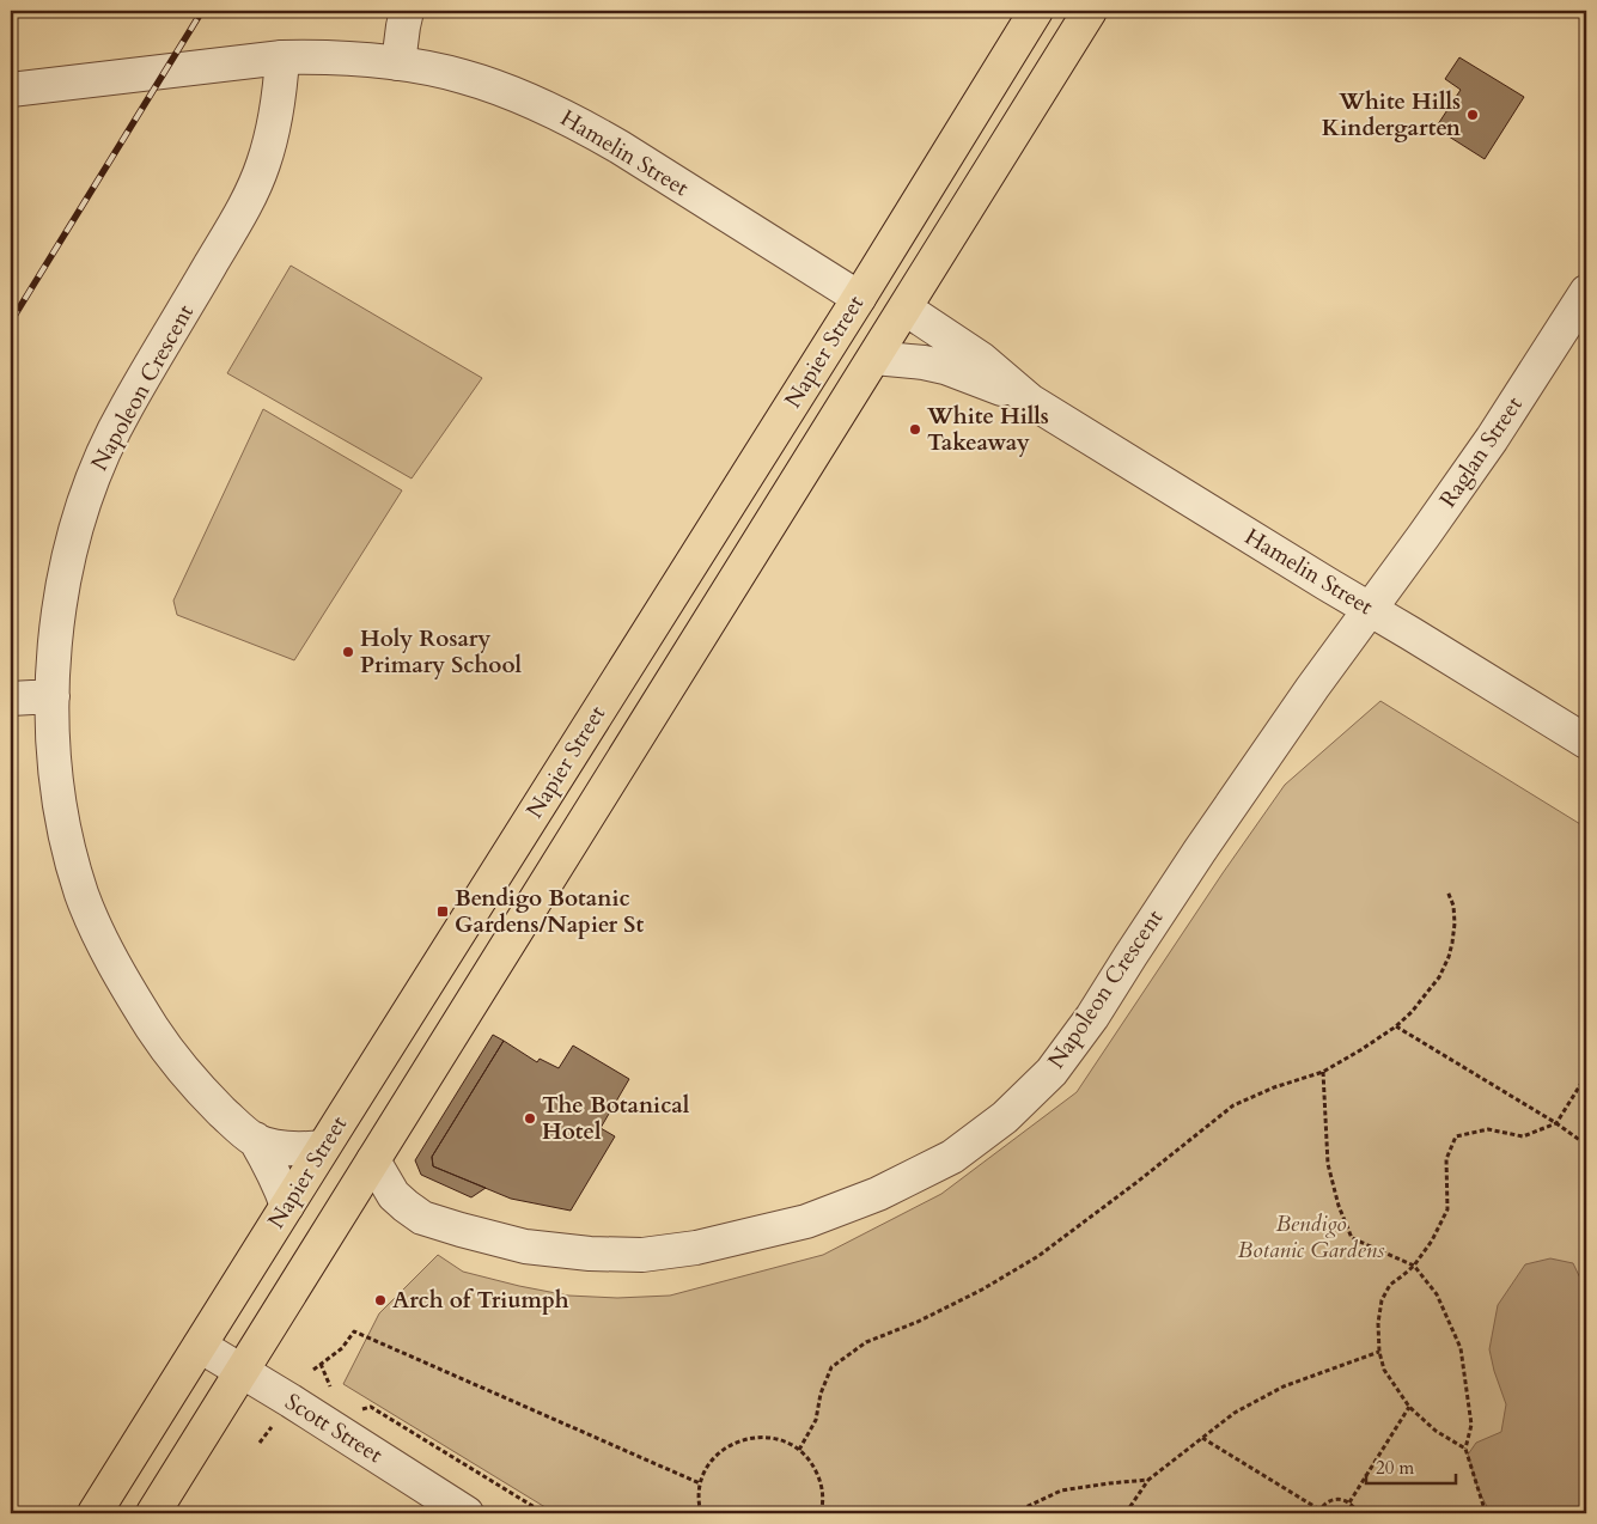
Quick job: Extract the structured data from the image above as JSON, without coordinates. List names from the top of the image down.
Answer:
{
  "streets": {
    "highway": ["Hamelin Street", "Napier Street"],
    "street": ["Napoleon Crescent", "Raglan Street", "Scott Street"]
  },
  "crossings": [
    ["Hamelin Street", "Napier Street"],
    ["Hamelin Street", "Napoleon Crescent"],
    ["Hamelin Street", "Raglan Street"],
    ["Napier Street", "Napoleon Crescent"],
    ["Napier Street", "Scott Street"],
    ["Napoleon Crescent", "Raglan Street"]
  ],
  "parks": ["Bendigo Botanic Gardens"],
  "places": {
    "other": [
      "White Hills Kindergarten",
      "White Hills Takeaway",
      "Holy Rosary Primary School",
      "The Botanical Hotel",
      "Arch of Triumph"
    ],
    "transit": ["Bendigo Botanic Gardens/Napier St"]
  },
  "scale_bar": "20 m"
}
